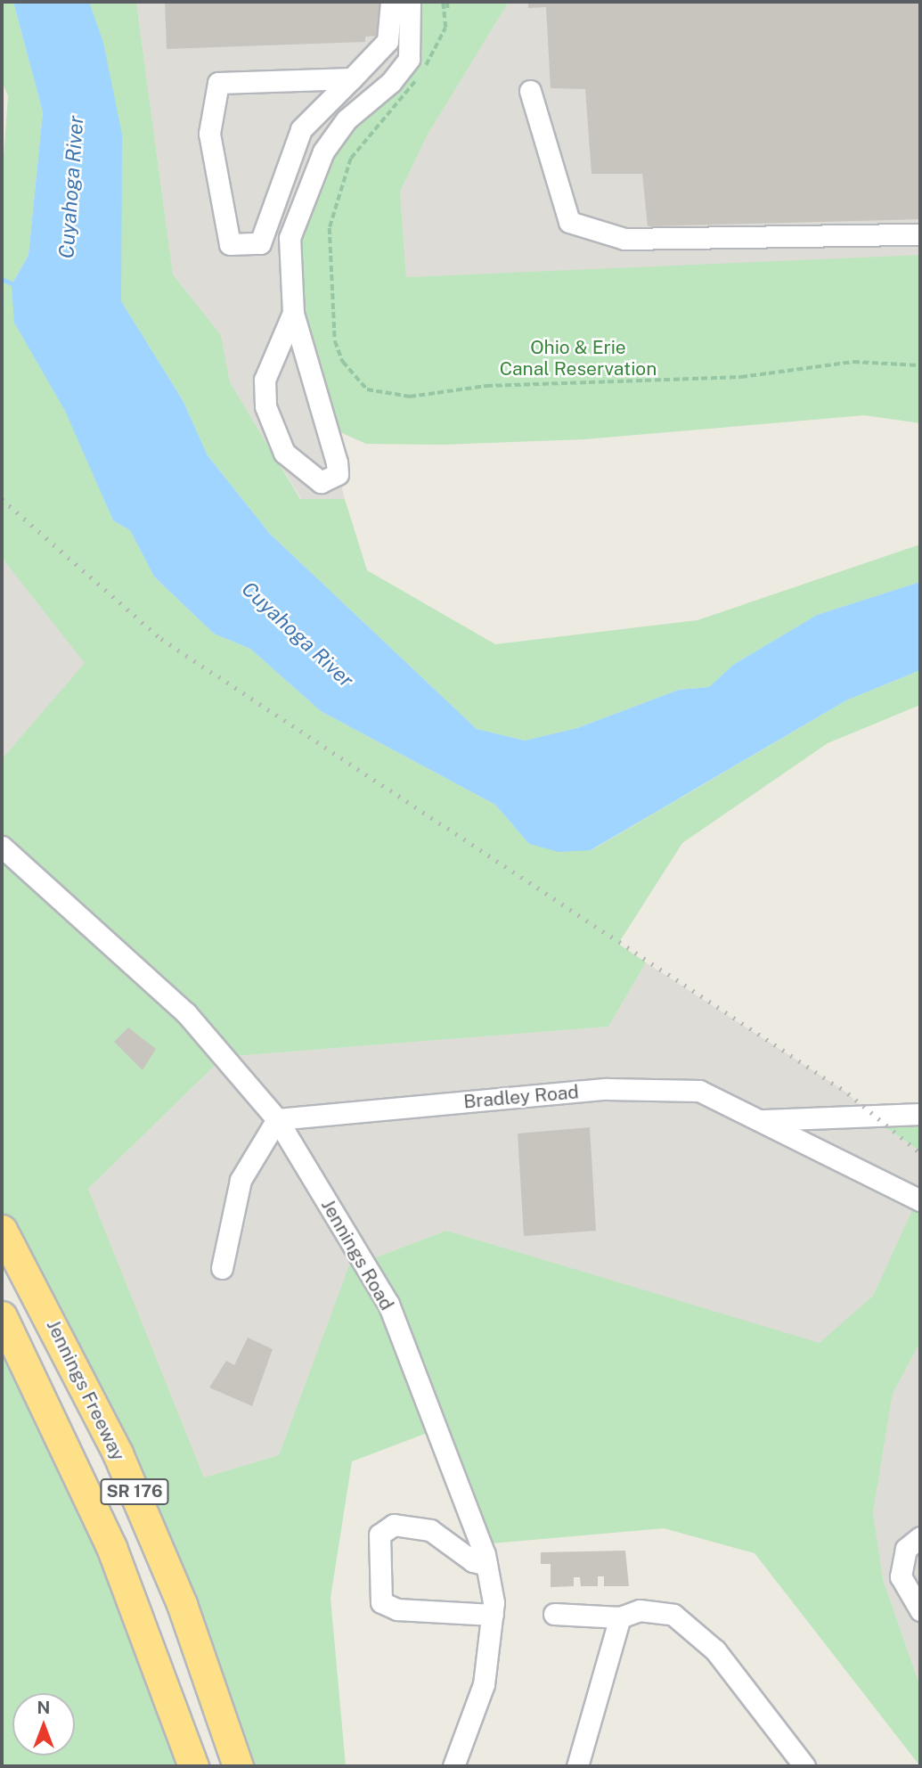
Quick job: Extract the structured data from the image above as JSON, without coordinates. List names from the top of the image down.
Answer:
{
  "streets": {
    "highway": ["Jennings Freeway", "SR 176"],
    "street": ["Bradley Road", "Jennings Road"]
  },
  "crossings": [
    ["Bradley Road", "Jennings Road"]
  ],
  "water": ["Cuyahoga River"],
  "parks": ["Ohio & Erie Canal Reservation"],
  "north": "top"
}
